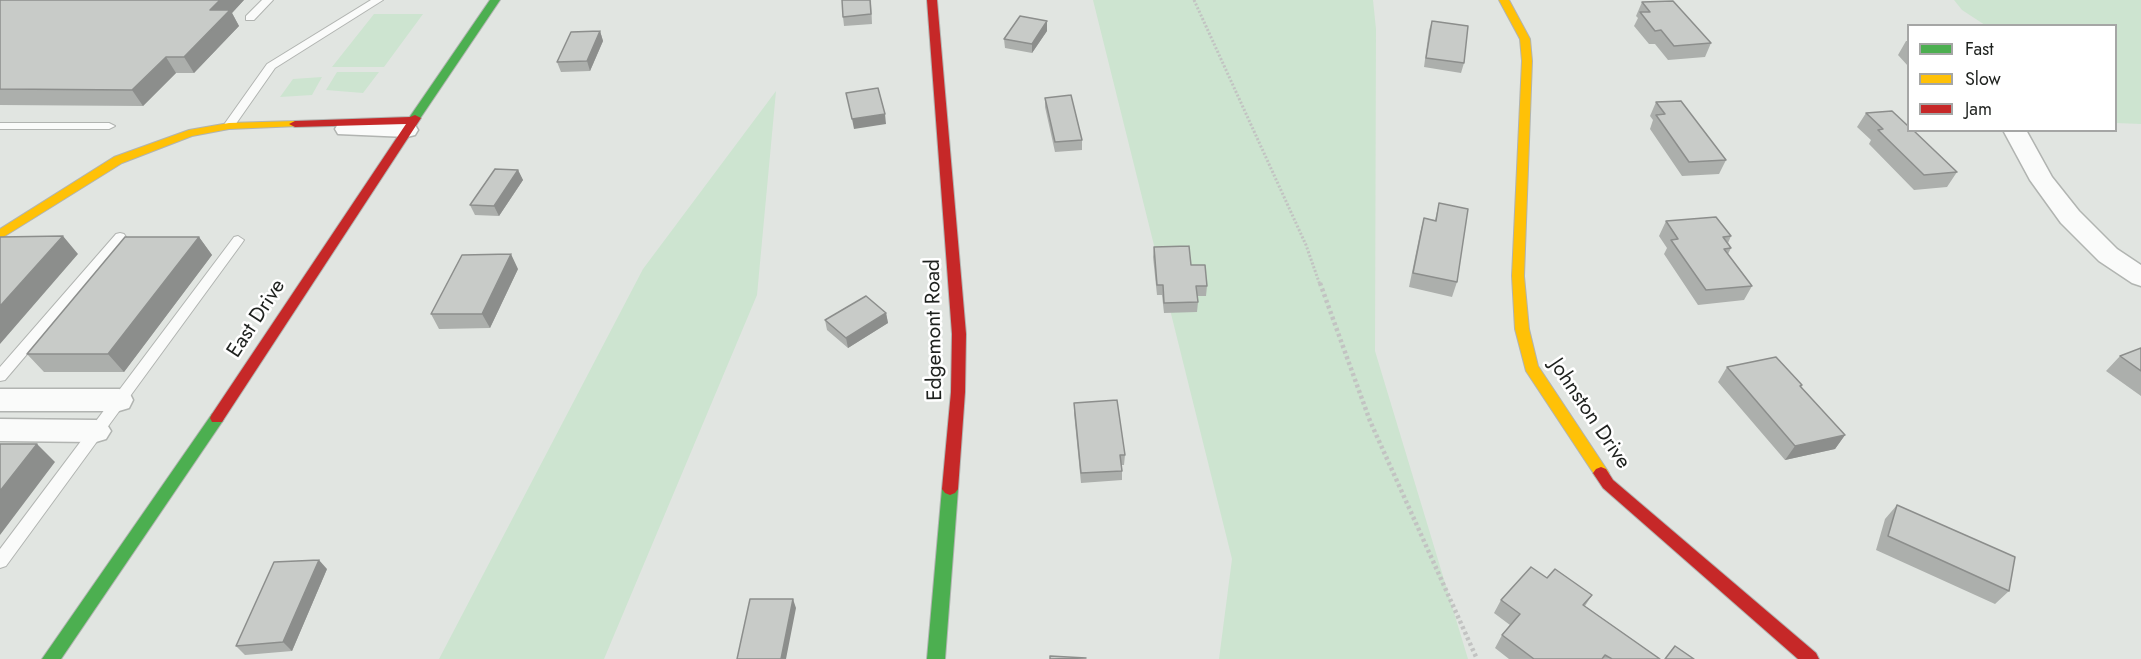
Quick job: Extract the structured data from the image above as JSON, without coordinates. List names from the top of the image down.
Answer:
{
  "streets": {
    "street": ["East Drive", "Edgemont Road", "Johnston Drive"]
  },
  "legend": ["Fast", "Slow", "Jam"]
}
